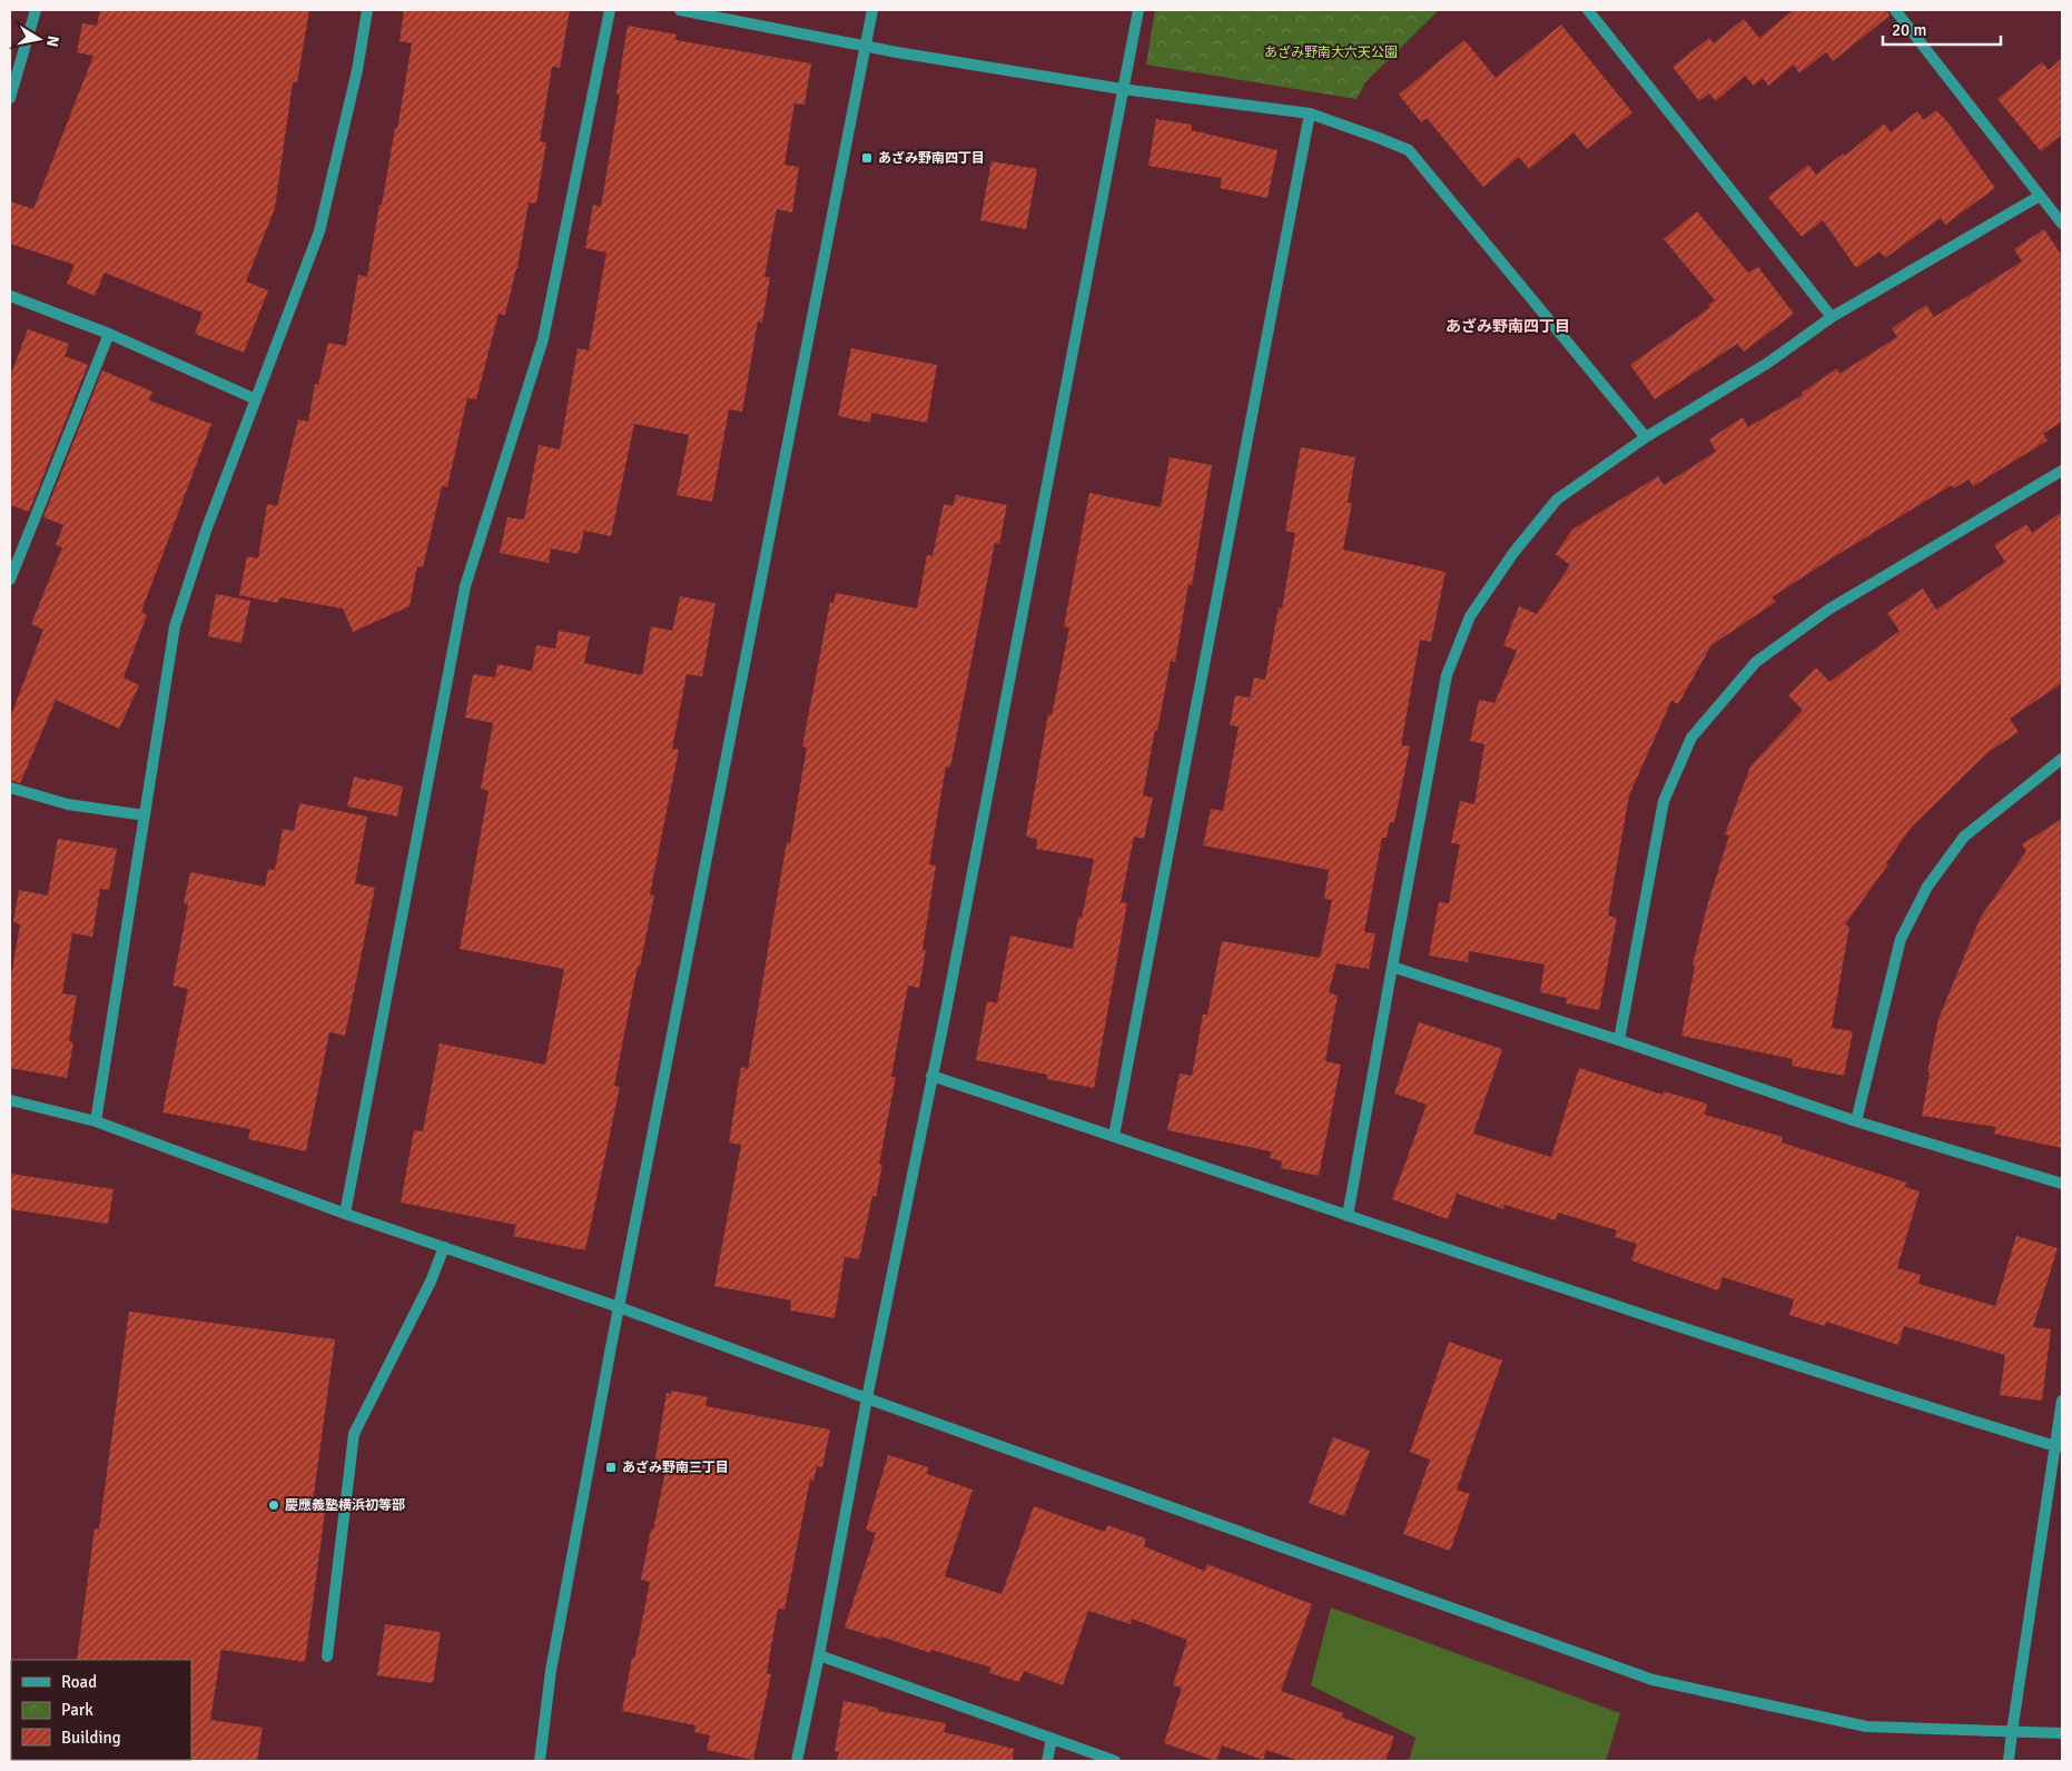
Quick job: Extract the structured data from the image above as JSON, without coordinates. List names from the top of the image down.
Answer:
{
  "districts": ["あざみ野南四丁目"],
  "parks": ["あざみ野南大六天公園"],
  "places": {
    "transit": ["あざみ野南四丁目", "あざみ野南三丁目"],
    "other": ["慶應義塾横浜初等部"]
  },
  "legend": ["Road", "Park", "Building"],
  "scale_bar": "20 m",
  "north": "right"
}
